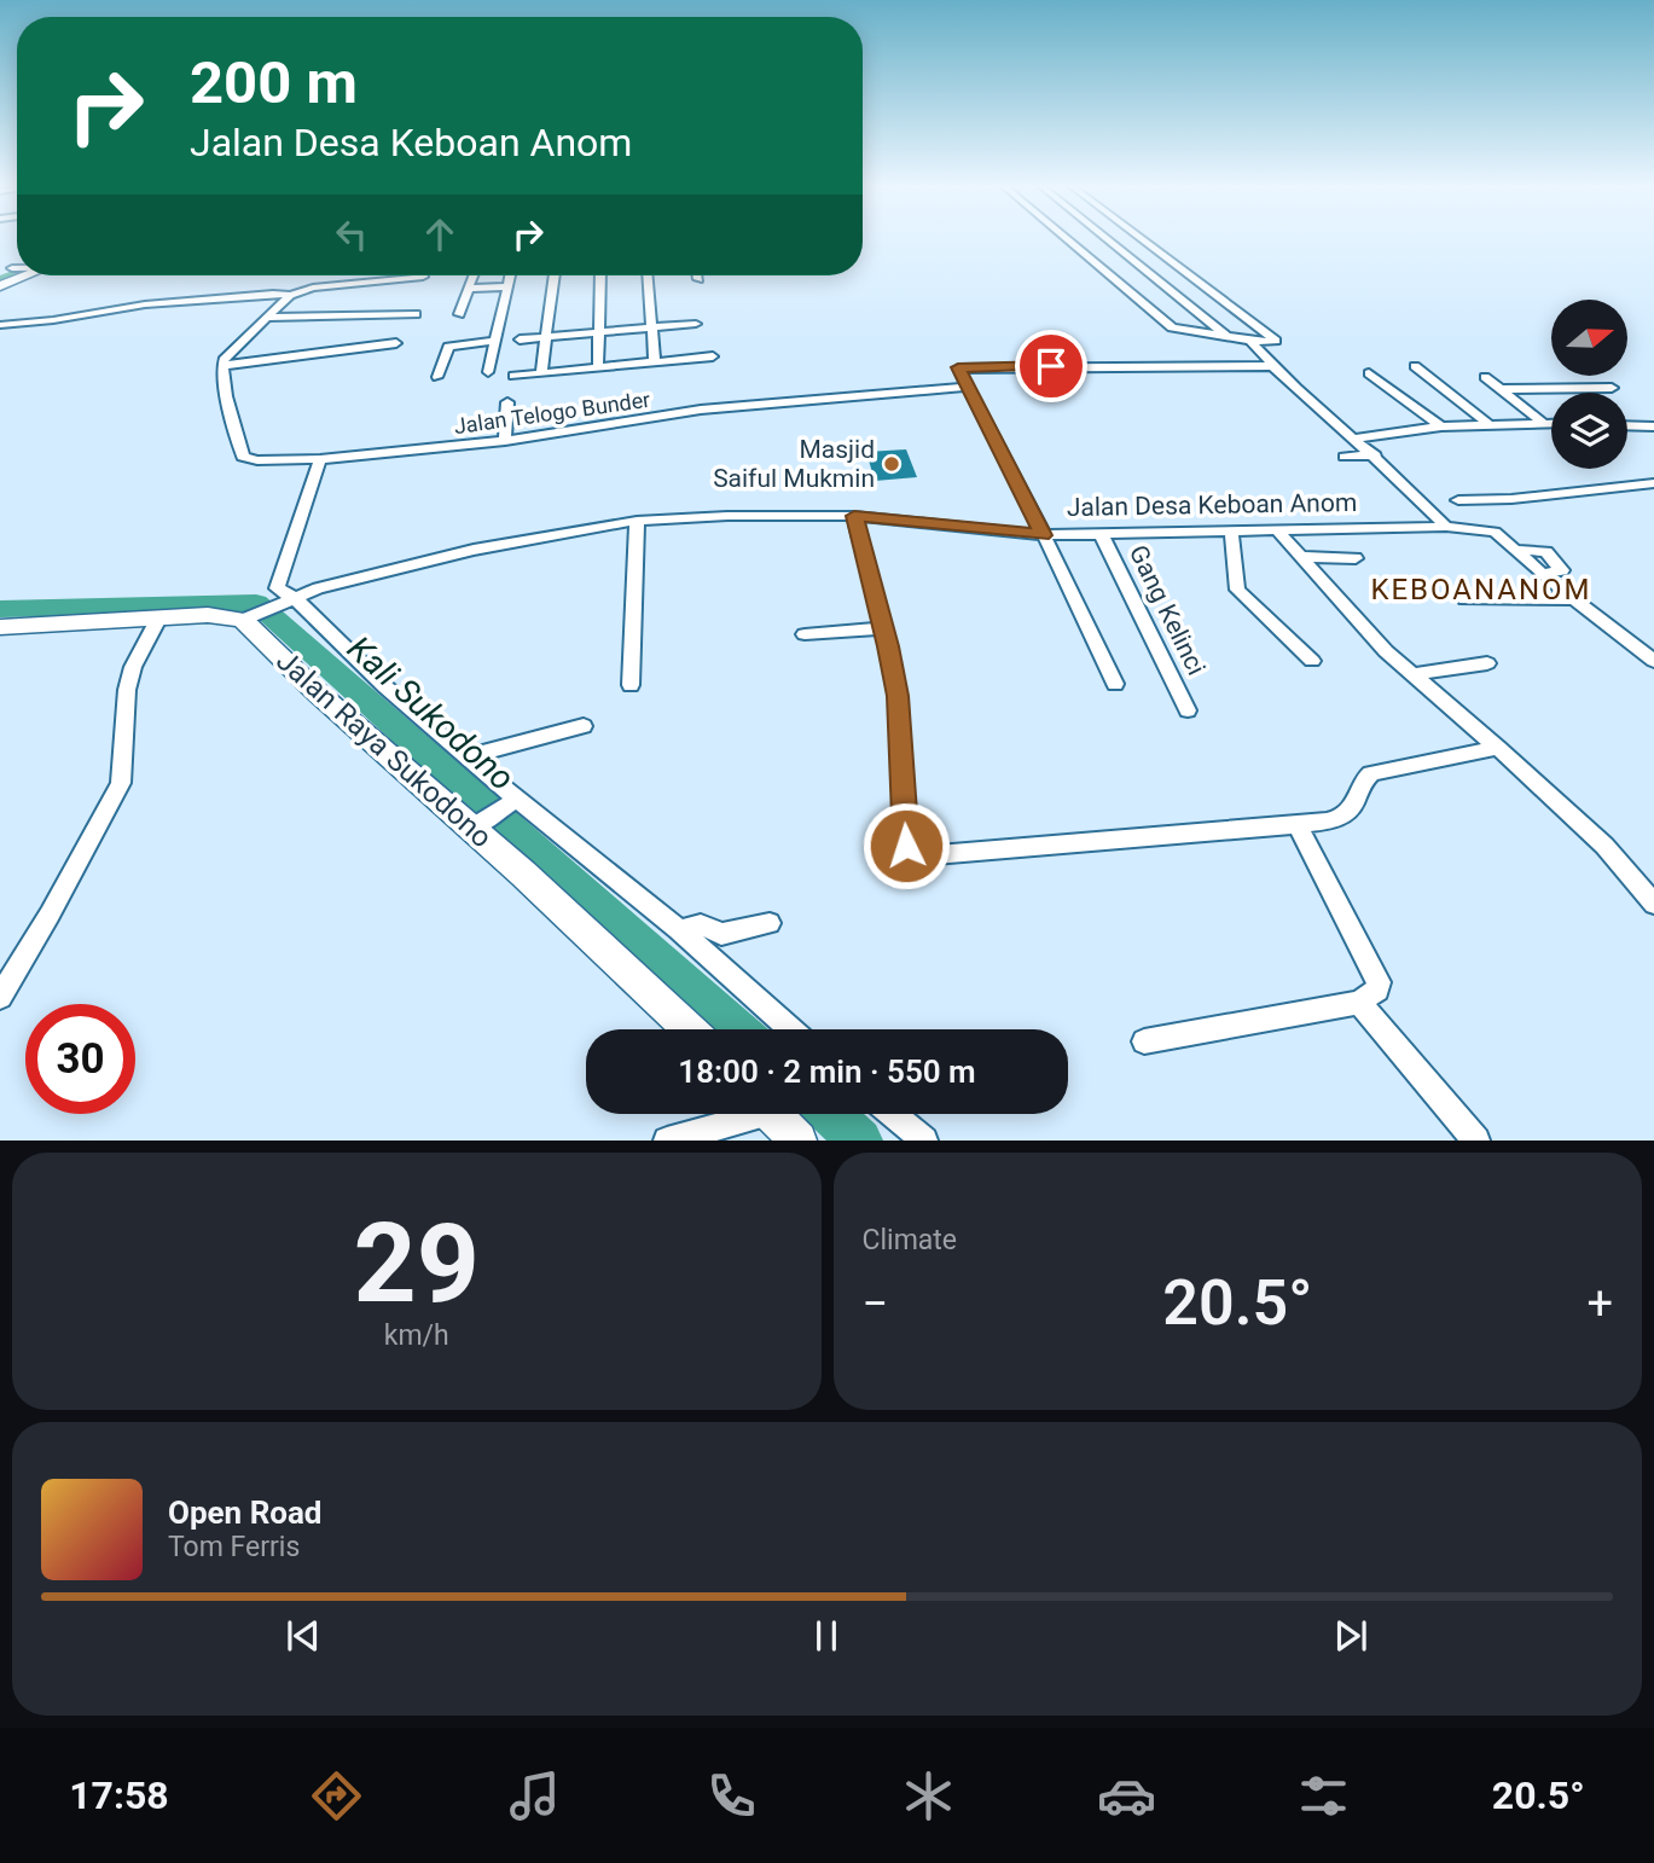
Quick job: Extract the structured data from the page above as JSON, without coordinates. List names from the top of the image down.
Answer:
{
  "streets": {
    "main road": ["Jalan Raya Sukodono"],
    "street": ["Jalan Telogo Bunder", "Jalan Desa Keboan Anom", "Gang Kelinci"]
  },
  "crossings": [
    ["Jalan Desa Keboan Anom", "Gang Kelinci"],
    ["Jalan Desa Keboan Anom", "Jalan Raya Sukodono"]
  ],
  "districts": ["KEBOANANOM"],
  "water": ["Kali Sukodono"],
  "places": ["Masjid Saiful Mukmin"],
  "north": "right",
  "page": {
    "turn": ["200 m", "Jalan Desa Keboan Anom"],
    "limit": "30",
    "trip": "18:00 · 2 min · 550 m",
    "tile": [
      ["29", "km/h"],
      "Climate"
    ],
    "heat": ["−", "20.5°", "+"],
    "song": ["Open Road", "Tom Ferris"],
    "tabs": ["17:58", "20.5°"]
  }
}
